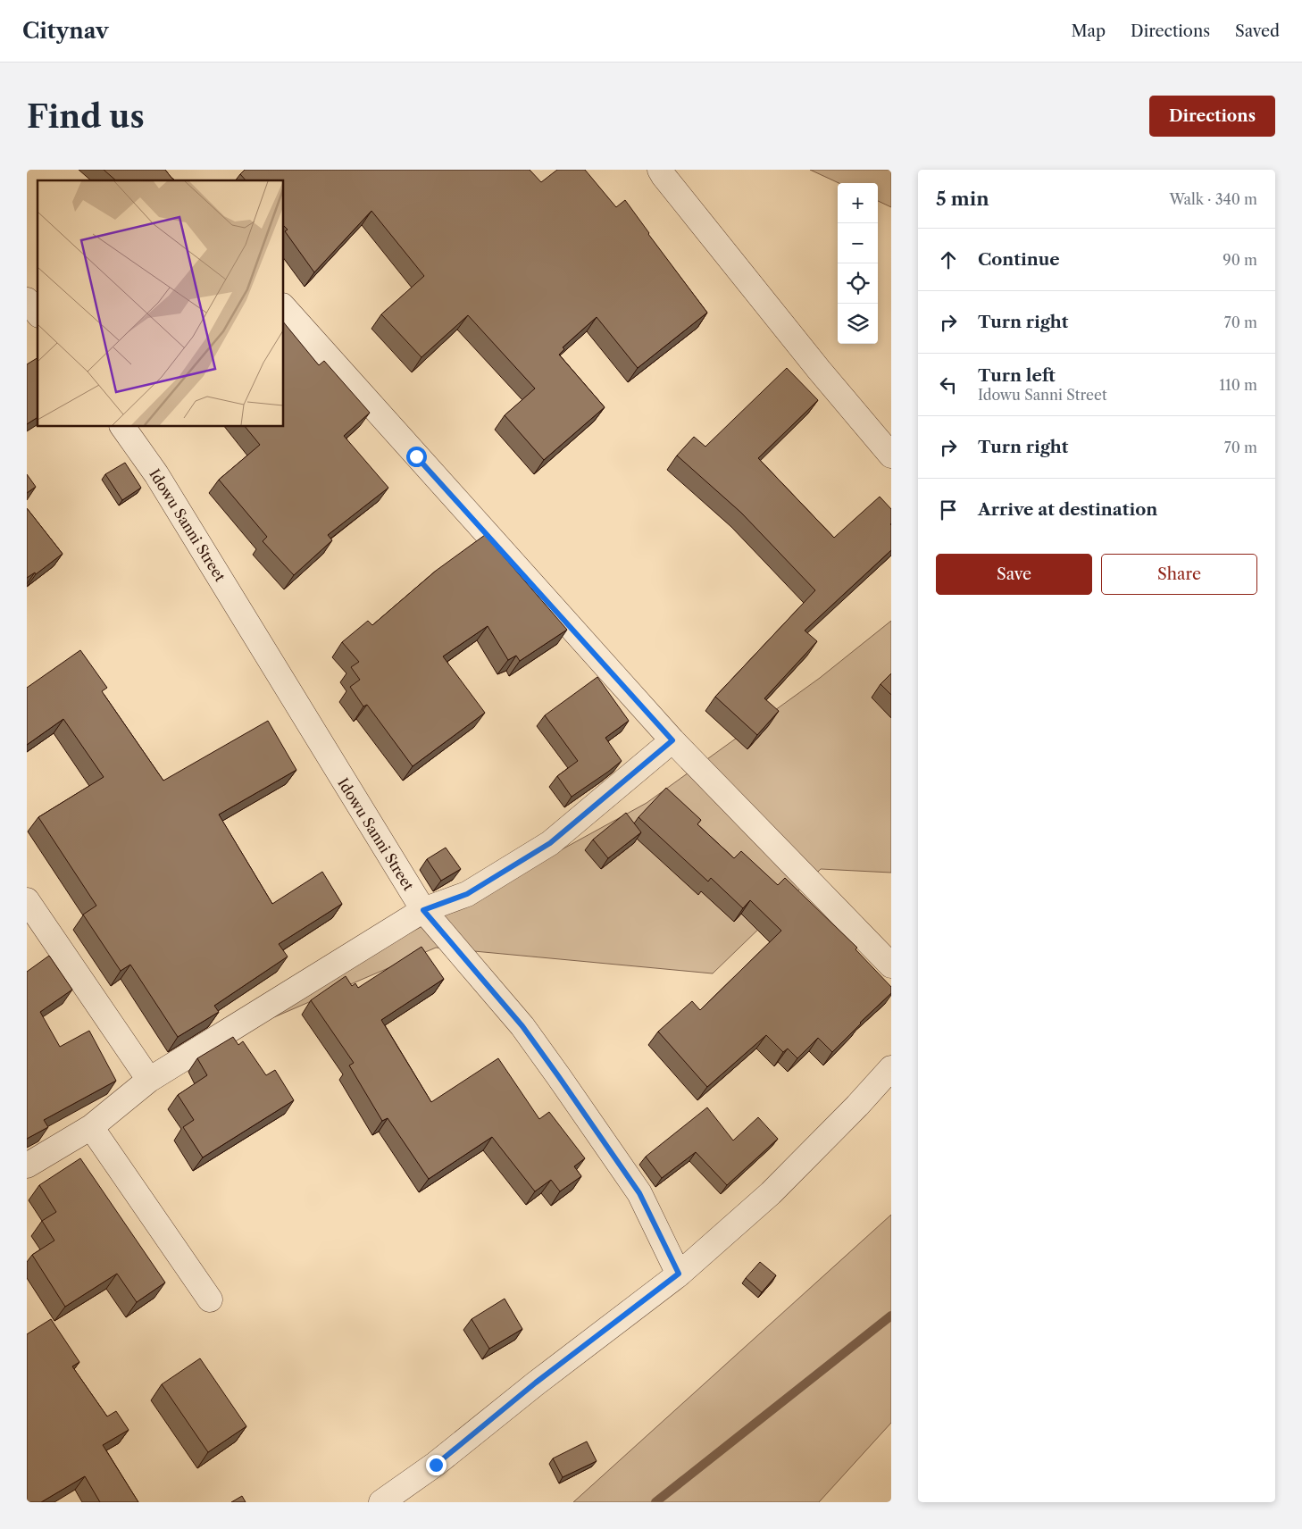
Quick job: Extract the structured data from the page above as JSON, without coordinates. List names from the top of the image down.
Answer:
{
  "streets": {
    "street": ["Idowu Sanni Street"]
  },
  "page": {
    "header": "Citynav",
    "nav": ["Map", "Directions", "Saved"],
    "buttons": [
      "Directions",
      ["Save", "Share"]
    ],
    "title": "Find us",
    "heading": ["5 min", "Walk · 340 m"],
    "map_buttons": ["+", "−"],
    "list": [
      ["Continue", "90 m"],
      ["Turn right", "70 m"],
      ["Turn left", "Idowu Sanni Street", "110 m"],
      ["Turn right", "70 m"],
      "Arrive at destination"
    ]
  }
}
